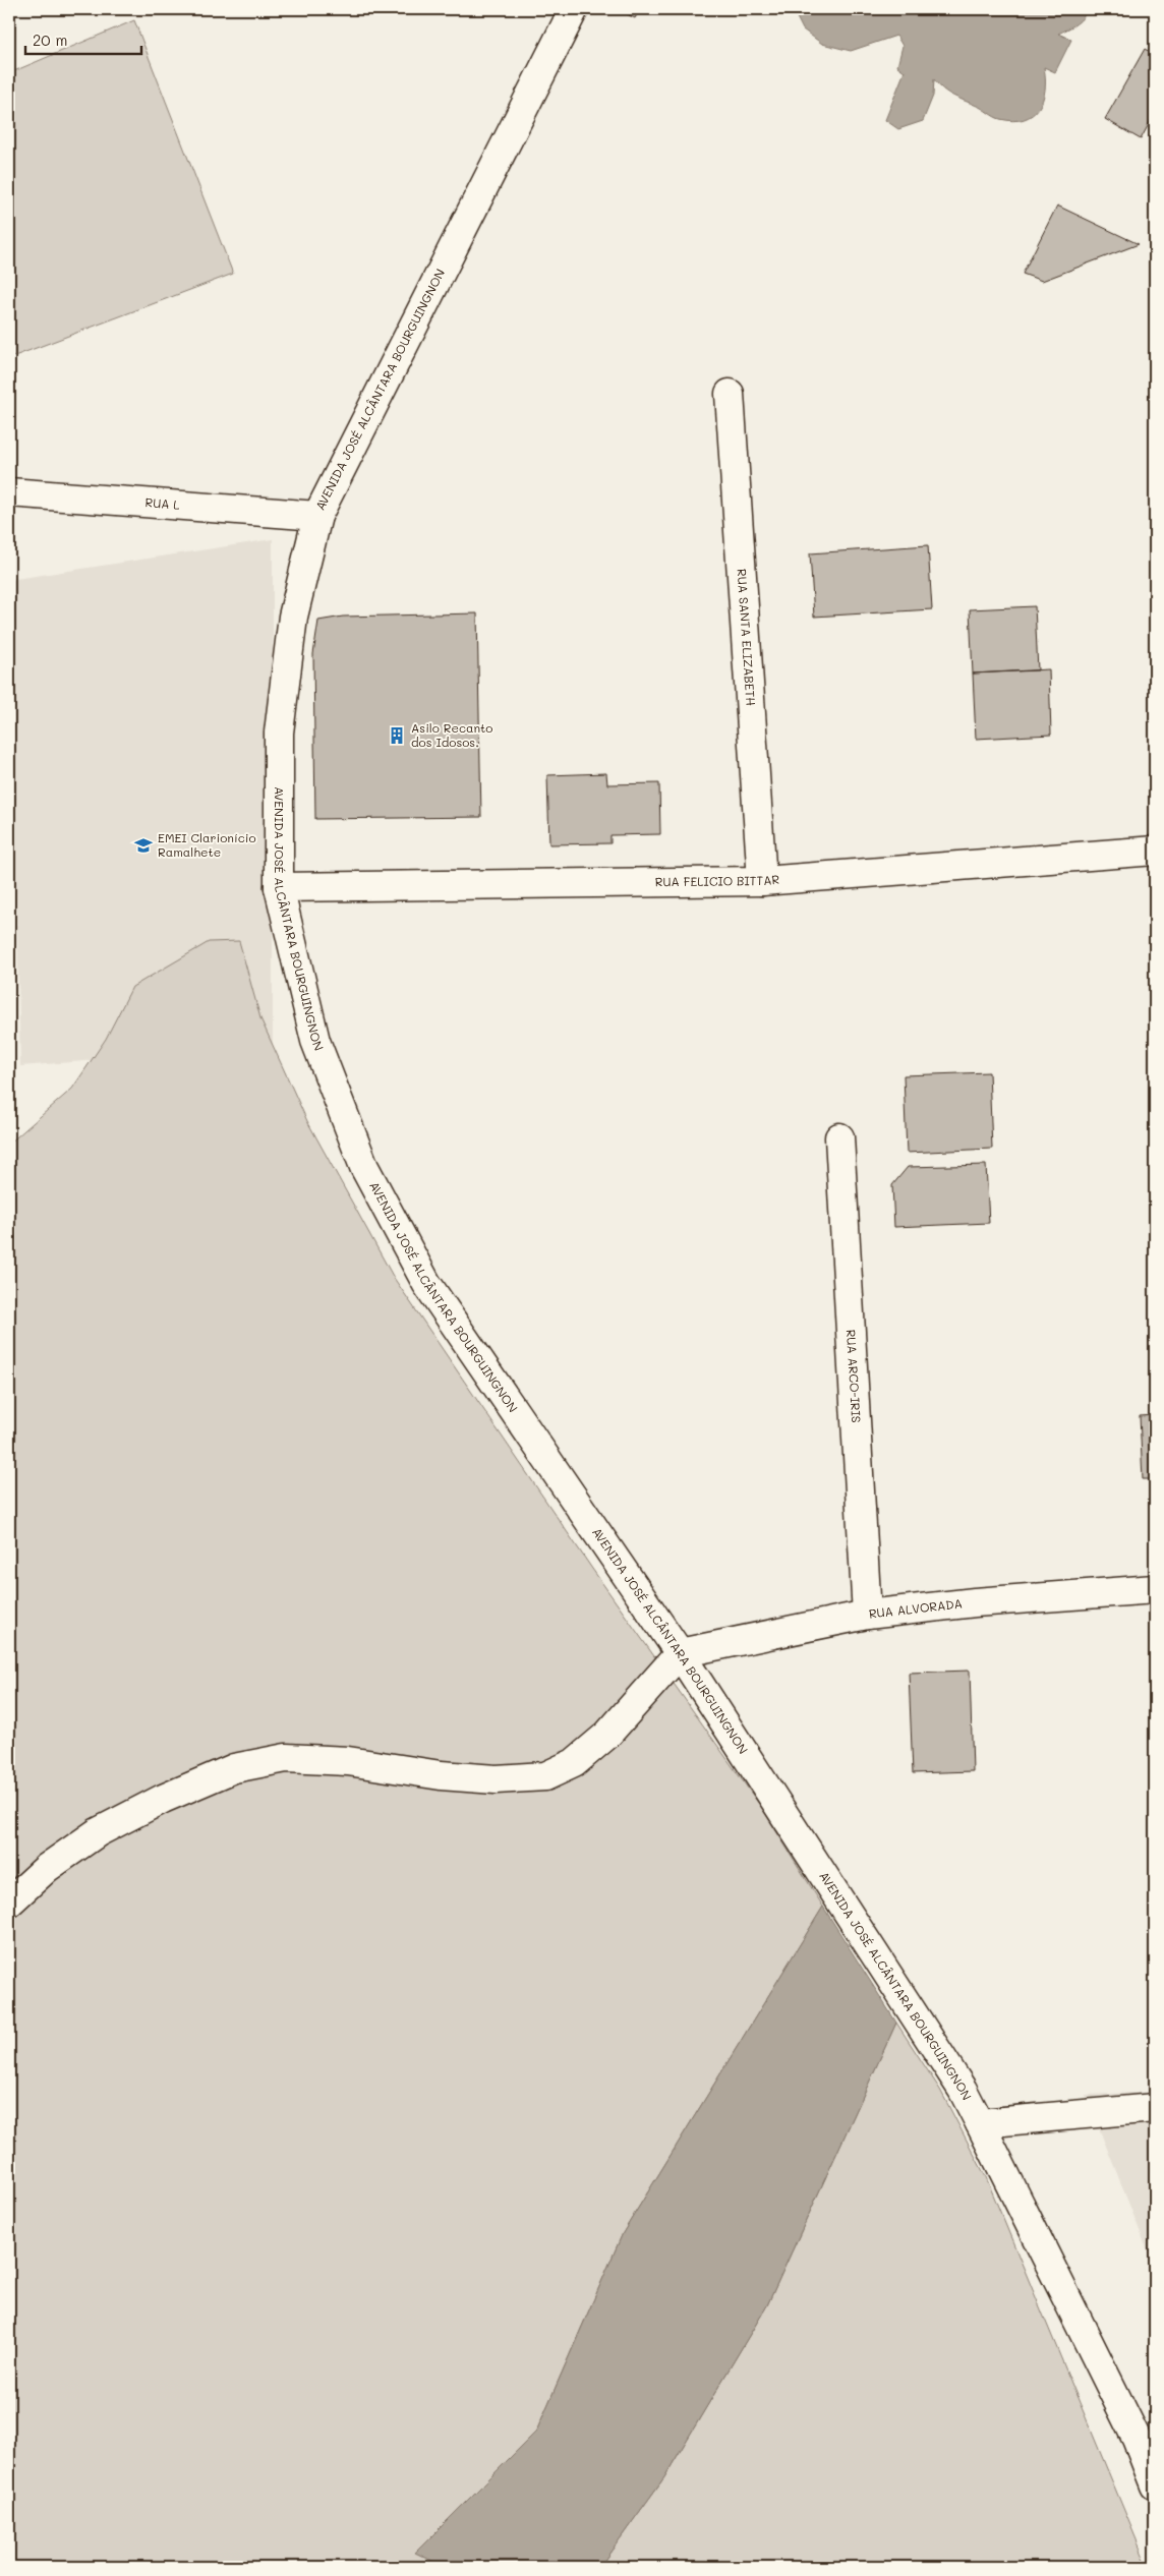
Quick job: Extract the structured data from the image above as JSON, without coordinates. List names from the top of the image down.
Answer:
{
  "streets": {
    "street": [
      "AVENIDA JOSÉ ALCÂNTARA BOURGUINGNON",
      "RUA L",
      "RUA SANTA ELIZABETH",
      "RUA FELICIO BITTAR",
      "RUA ARCO-IRIS",
      "RUA ALVORADA"
    ]
  },
  "crossings": [
    ["AVENIDA JOSÉ ALCÂNTARA BOURGUINGNON", "RUA L"],
    ["AVENIDA JOSÉ ALCÂNTARA BOURGUINGNON", "RUA FELICIO BITTAR"],
    ["AVENIDA JOSÉ ALCÂNTARA BOURGUINGNON", "RUA ALVORADA"],
    ["RUA SANTA ELIZABETH", "RUA FELICIO BITTAR"],
    ["RUA ARCO-IRIS", "RUA ALVORADA"]
  ],
  "places": {
    "building": ["Asilo Recanto dos Idosos."],
    "school or university": ["EMEI Clarionício Ramalhete"]
  },
  "scale_bar": "20 m"
}
